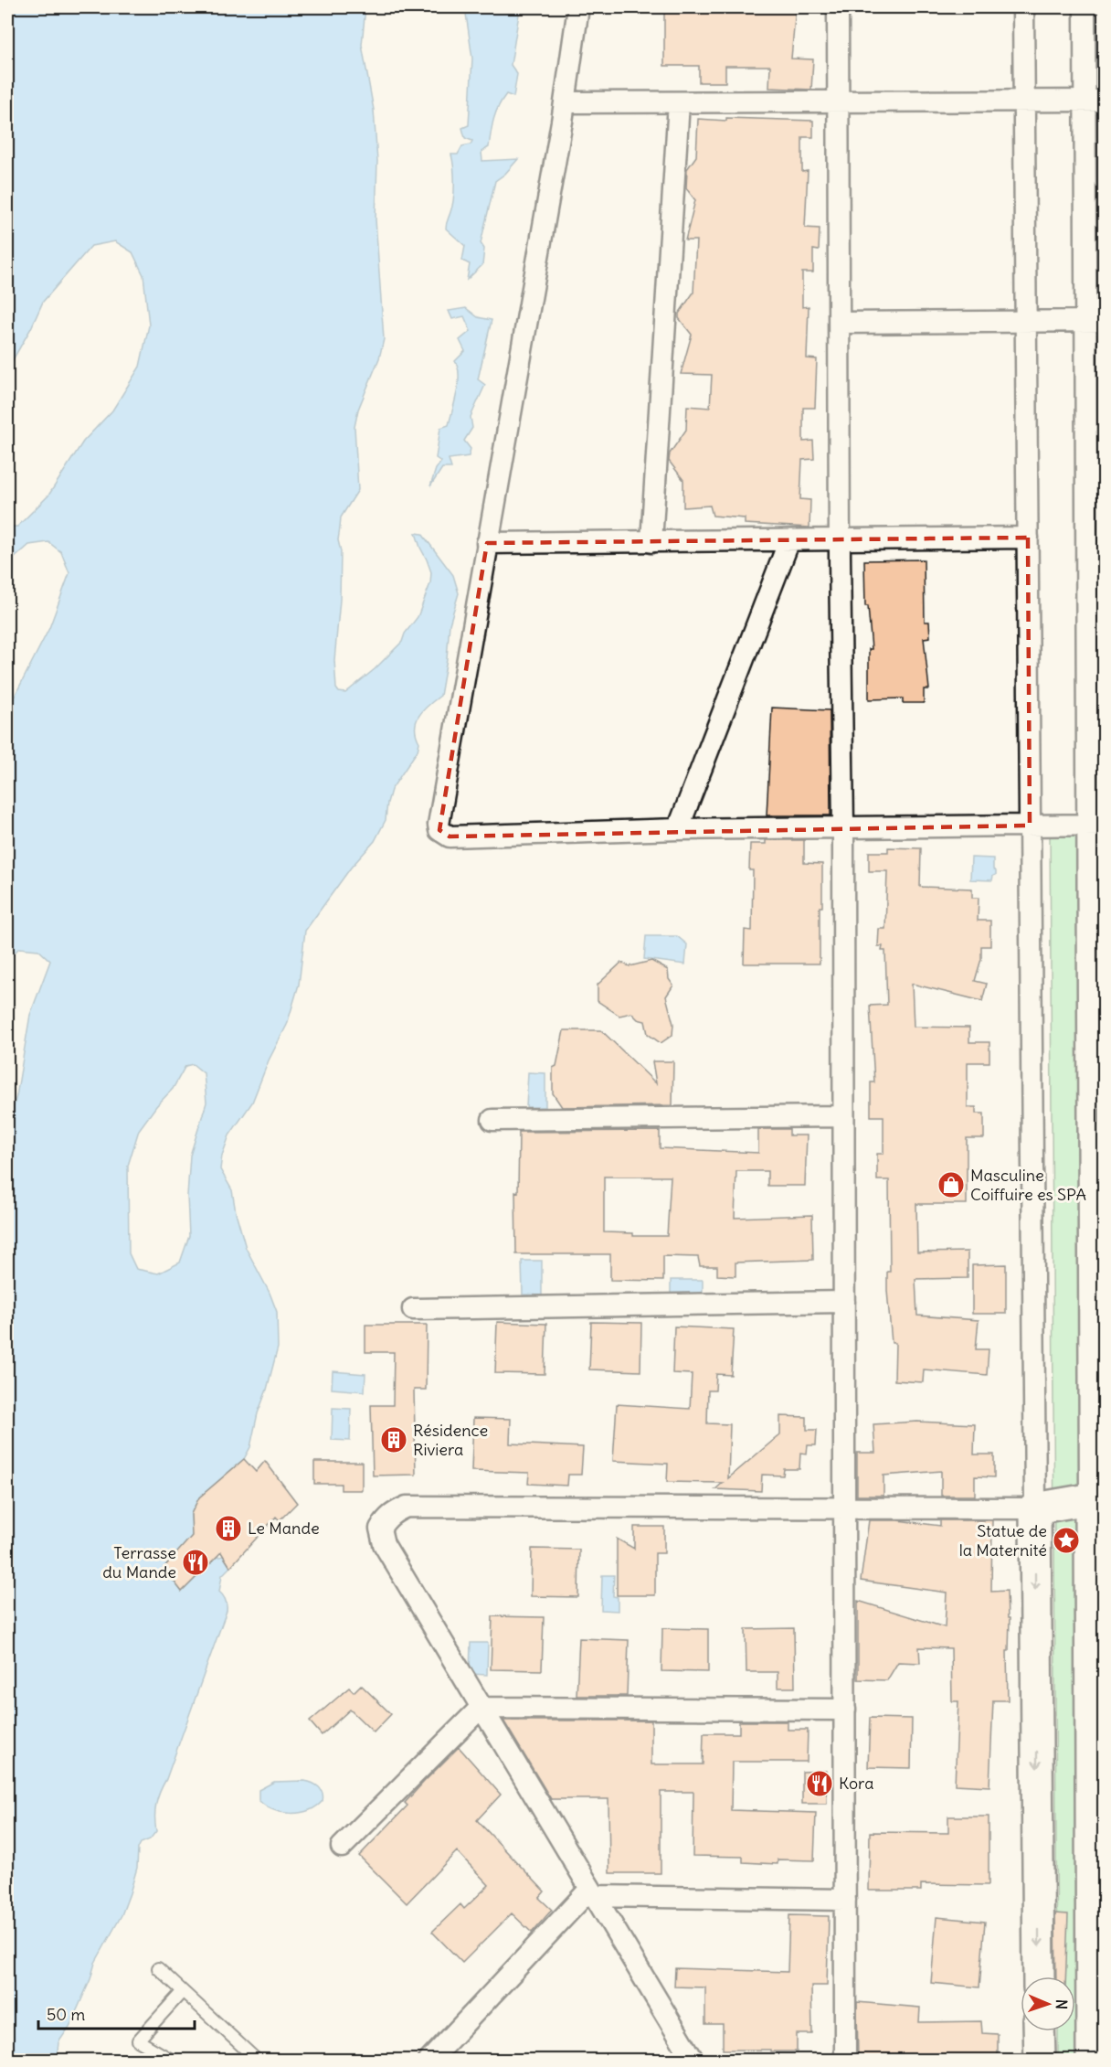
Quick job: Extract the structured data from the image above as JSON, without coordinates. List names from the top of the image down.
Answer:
{
  "places": {
    "shop": ["Masculine Coiffuire es SPA"],
    "building": ["Résidence Riviera", "Le Mande"],
    "place": ["Statue de la Maternité"],
    "restaurant": ["Terrasse du Mande", "Kora"]
  },
  "scale_bar": "50 m",
  "north": "right"
}
